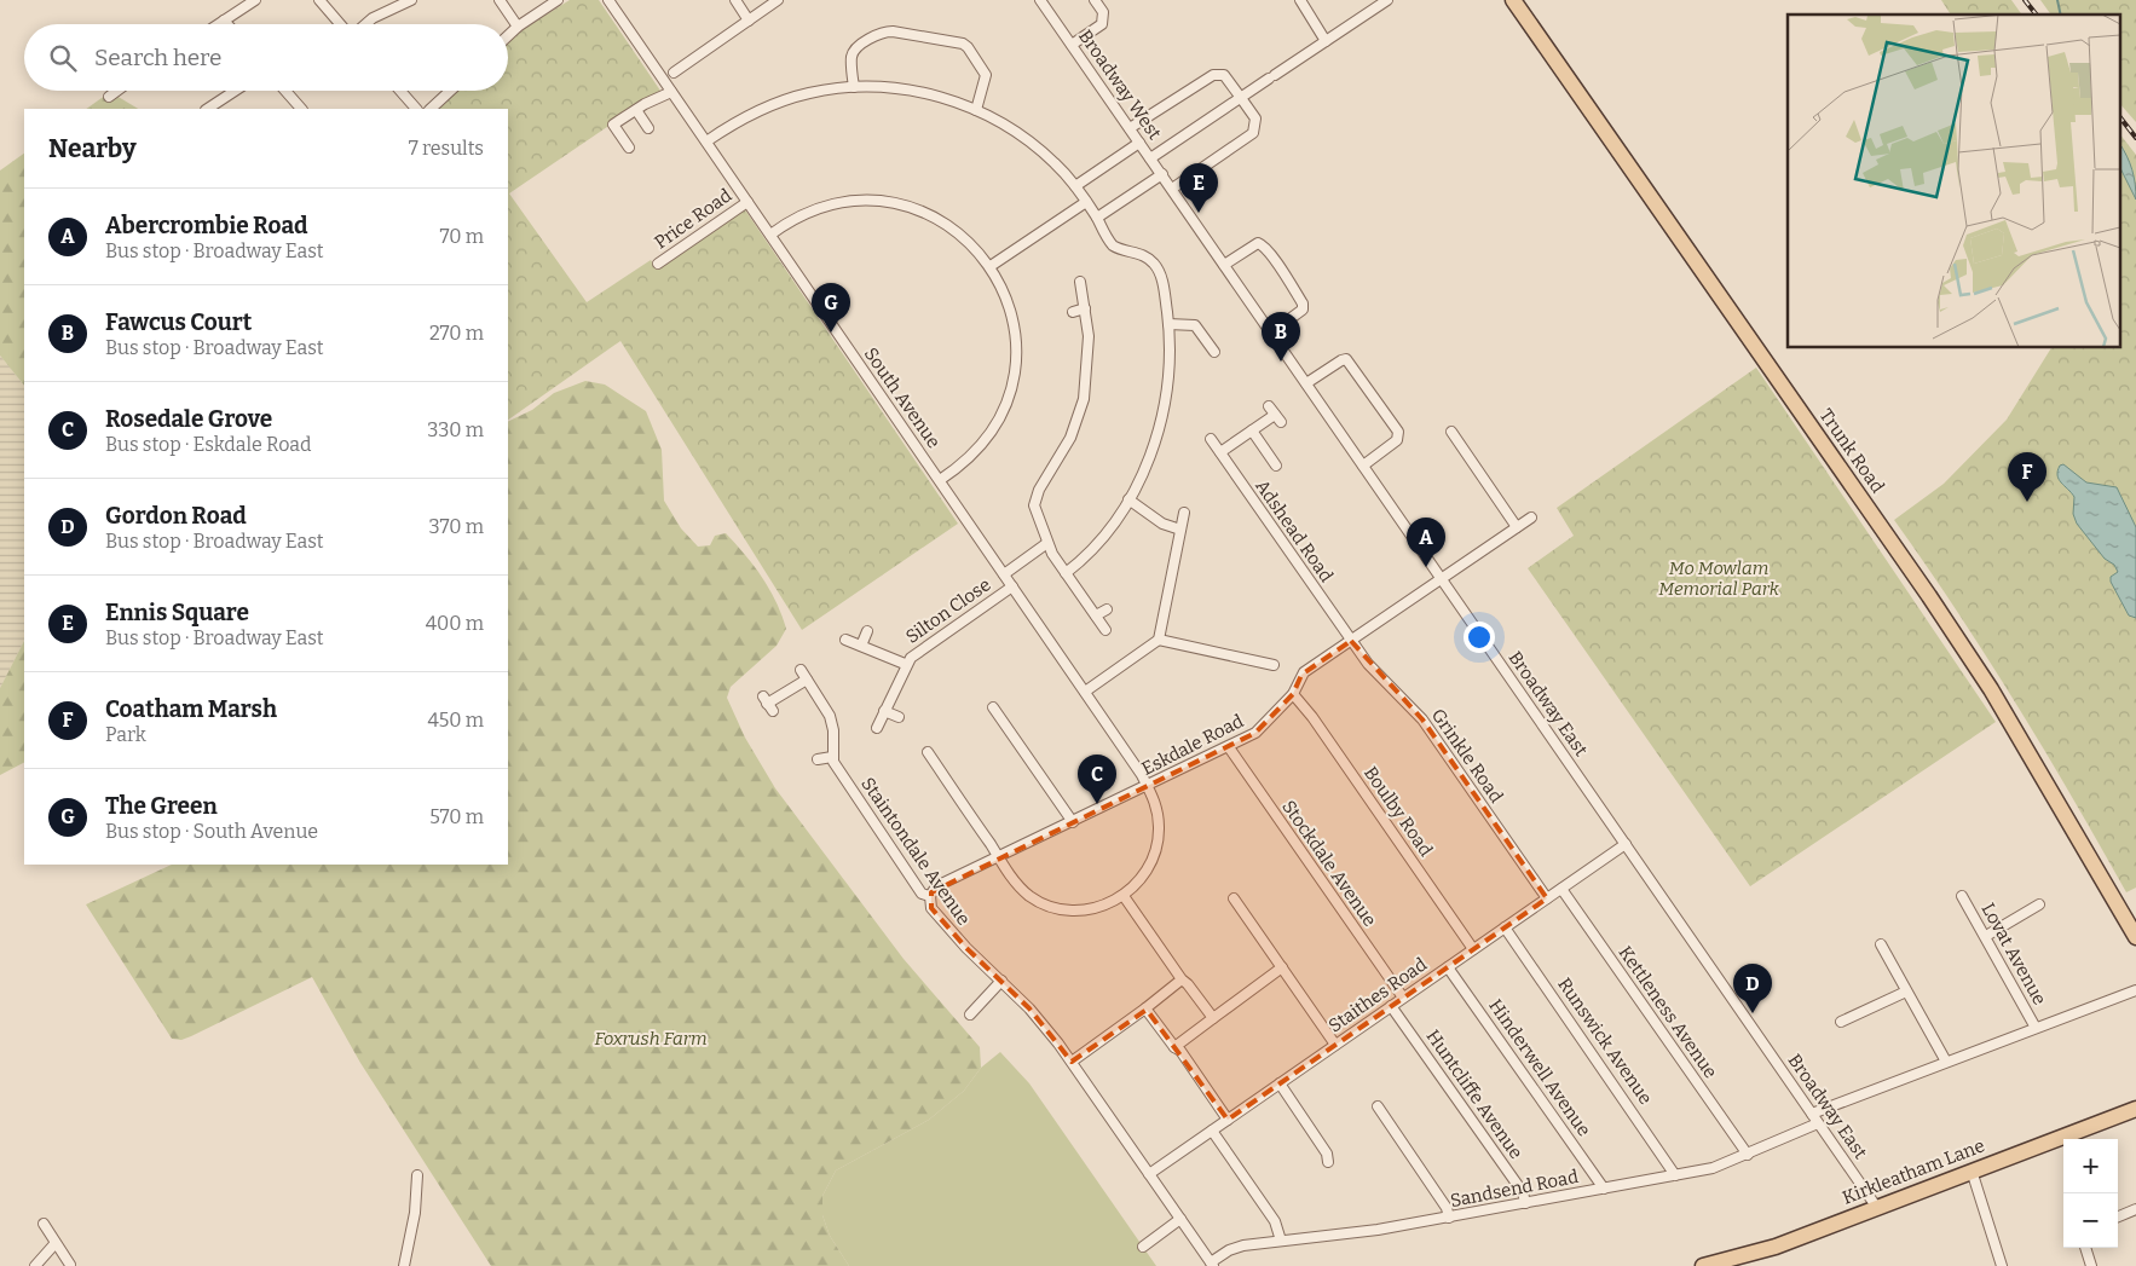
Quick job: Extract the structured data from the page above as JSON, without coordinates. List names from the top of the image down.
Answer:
{
  "streets": {
    "main road": ["Trunk Road", "Kirkleatham Lane"],
    "street": [
      "Broadway West",
      "Price Road",
      "South Avenue",
      "Adshead Road",
      "Silton Close",
      "Broadway East",
      "Eskdale Road",
      "Grinkle Road",
      "Boulby Road",
      "Staintondale Avenue",
      "Stockdale Avenue",
      "Lovat Avenue",
      "Staithes Road",
      "Kettleness Avenue",
      "Runswick Avenue",
      "Hinderwell Avenue",
      "Huntcliffe Avenue",
      "Sandsend Road"
    ]
  },
  "crossings": [
    ["Broadway West", "Broadway East"],
    ["Price Road", "South Avenue"],
    ["South Avenue", "Silton Close"],
    ["South Avenue", "Eskdale Road"],
    ["Adshead Road", "Eskdale Road"],
    ["Adshead Road", "Grinkle Road"],
    ["Broadway East", "Eskdale Road"],
    ["Broadway East", "Staithes Road"],
    ["Broadway East", "Kirkleatham Lane"],
    ["Broadway East", "Sandsend Road"],
    ["Eskdale Road", "Grinkle Road"],
    ["Eskdale Road", "Boulby Road"],
    ["Eskdale Road", "Staintondale Avenue"],
    ["Eskdale Road", "Stockdale Avenue"],
    ["Grinkle Road", "Staithes Road"],
    ["Boulby Road", "Staithes Road"],
    ["Staintondale Avenue", "Staithes Road"],
    ["Staintondale Avenue", "Sandsend Road"],
    ["Stockdale Avenue", "Staithes Road"],
    ["Staithes Road", "Kettleness Avenue"],
    ["Staithes Road", "Runswick Avenue"],
    ["Staithes Road", "Hinderwell Avenue"],
    ["Staithes Road", "Huntcliffe Avenue"],
    ["Kettleness Avenue", "Sandsend Road"],
    ["Runswick Avenue", "Sandsend Road"],
    ["Hinderwell Avenue", "Sandsend Road"],
    ["Huntcliffe Avenue", "Sandsend Road"]
  ],
  "parks": ["Mo Mowlam Memorial Park", "Foxrush Farm"],
  "page": {
    "search": "Search here",
    "heading": ["Nearby", "7 results"],
    "pins": [
      "E",
      "G",
      "B",
      "F",
      "A",
      "C",
      "D"
    ],
    "list": [
      {
        "mark": "A",
        "name": "Abercrombie Road",
        "note": "Bus stop · Broadway East",
        "value": "70 m"
      },
      {
        "mark": "B",
        "name": "Fawcus Court",
        "note": "Bus stop · Broadway East",
        "value": "270 m"
      },
      {
        "mark": "C",
        "name": "Rosedale Grove",
        "note": "Bus stop · Eskdale Road",
        "value": "330 m"
      },
      {
        "mark": "D",
        "name": "Gordon Road",
        "note": "Bus stop · Broadway East",
        "value": "370 m"
      },
      {
        "mark": "E",
        "name": "Ennis Square",
        "note": "Bus stop · Broadway East",
        "value": "400 m"
      },
      {
        "mark": "F",
        "name": "Coatham Marsh",
        "note": "Park",
        "value": "450 m"
      },
      {
        "mark": "G",
        "name": "The Green",
        "note": "Bus stop · South Avenue",
        "value": "570 m"
      }
    ],
    "map_buttons": ["+", "−"]
  }
}
